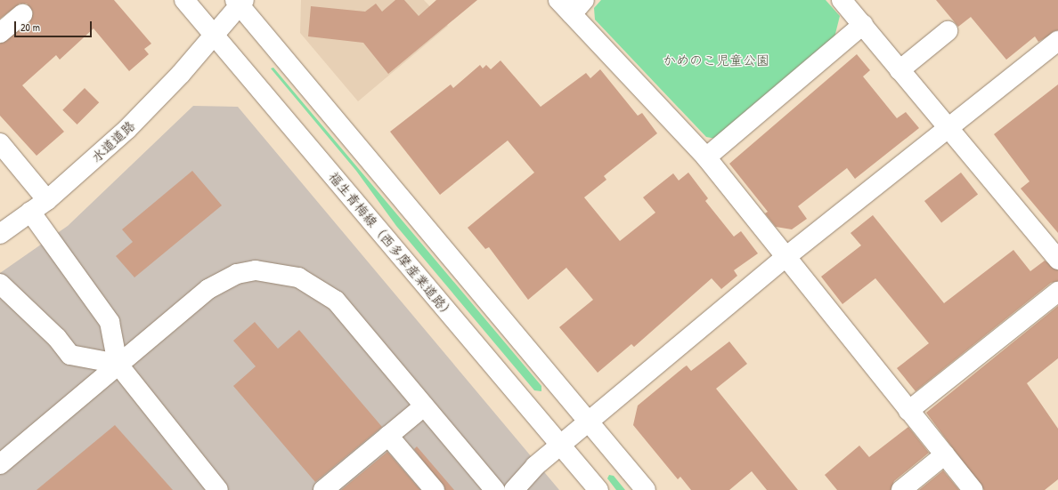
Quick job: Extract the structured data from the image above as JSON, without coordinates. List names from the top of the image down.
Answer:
{
  "streets": {
    "street": ["水道道路", "福生青梅線（西多摩産業道路）"]
  },
  "crossings": [
    ["水道道路", "福生青梅線（西多摩産業道路）"]
  ],
  "parks": ["かめのこ児童公園"],
  "scale_bar": "20 m"
}
